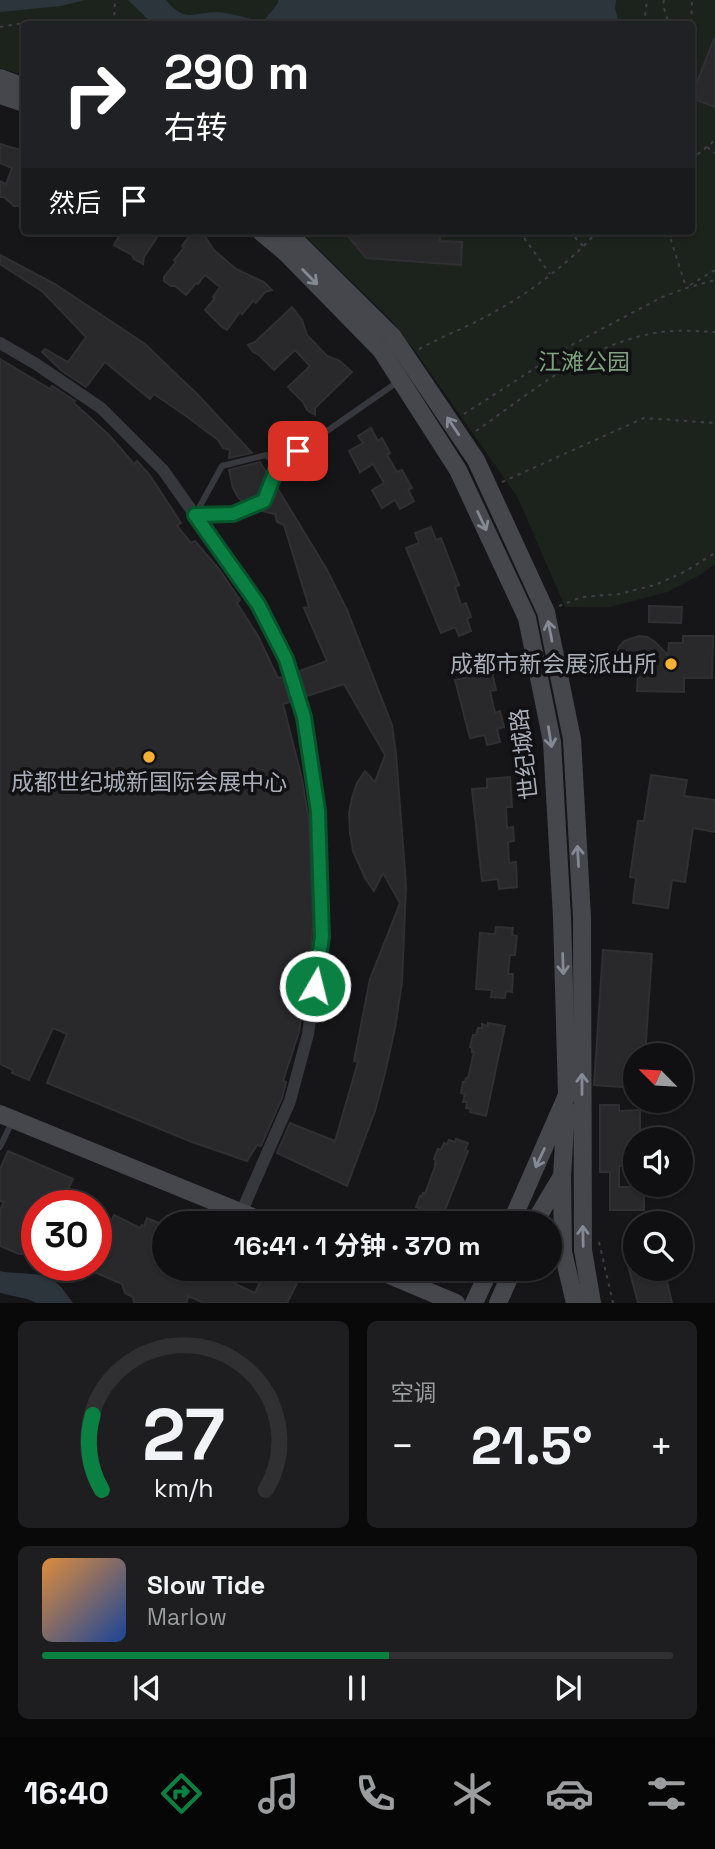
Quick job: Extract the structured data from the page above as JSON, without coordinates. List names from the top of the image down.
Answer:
{
  "streets": {
    "main road": ["世纪城路"]
  },
  "parks": ["江滩公园"],
  "places": ["成都市新会展派出所", "成都世纪城新国际会展中心"],
  "north": "top left",
  "page": {
    "turn": ["290 m", "右转"],
    "then": "然后",
    "limit": "30",
    "trip": "16:41 · 1 分钟 · 370 m",
    "tile": "空调",
    "heat": ["−", "21.5°", "+"],
    "song": ["Slow Tide", "Marlow"],
    "tabs": "16:40",
    "gauge": ["27", "km/h"]
  }
}
